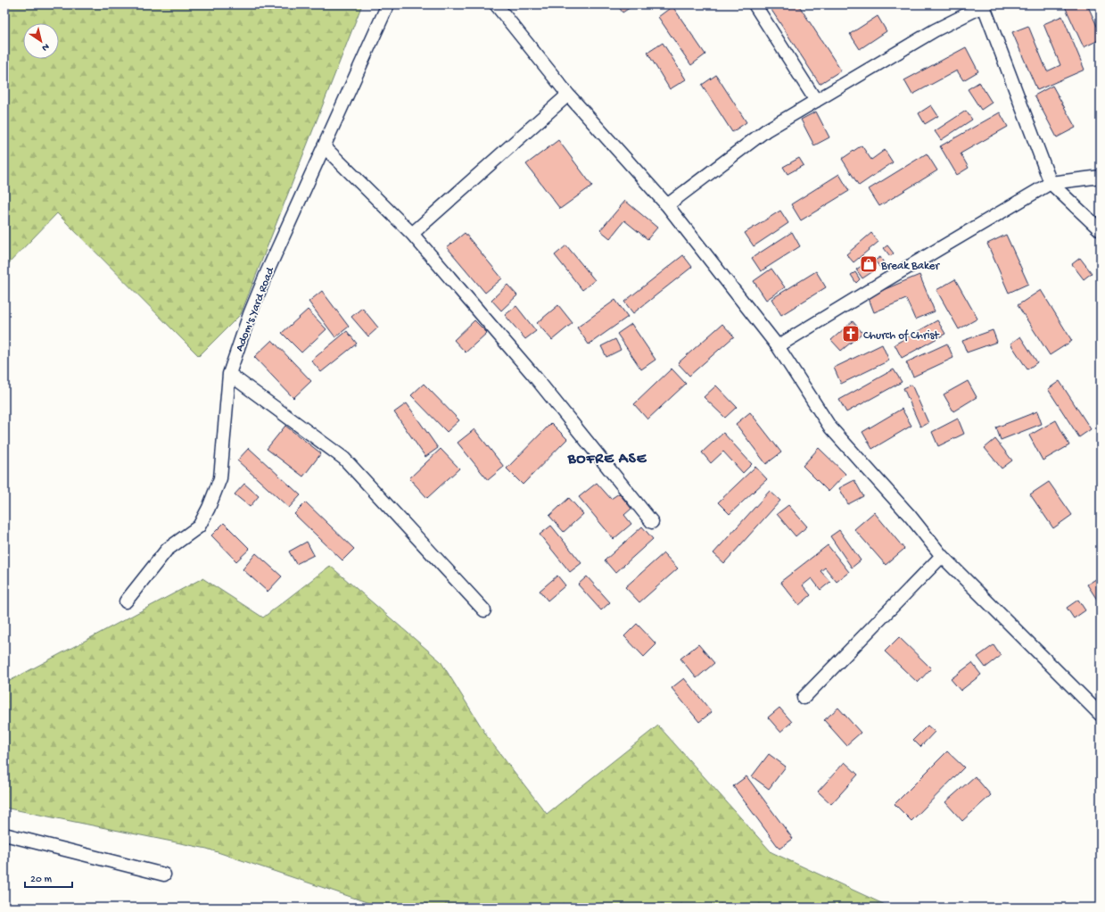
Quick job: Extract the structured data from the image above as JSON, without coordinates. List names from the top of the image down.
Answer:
{
  "streets": {
    "street": ["Adom's Yard Road"]
  },
  "districts": ["BOFRE ASE"],
  "places": {
    "shop": ["Break Baker"],
    "church": ["Church of Christ"]
  },
  "scale_bar": "20 m",
  "north": "bottom right"
}
